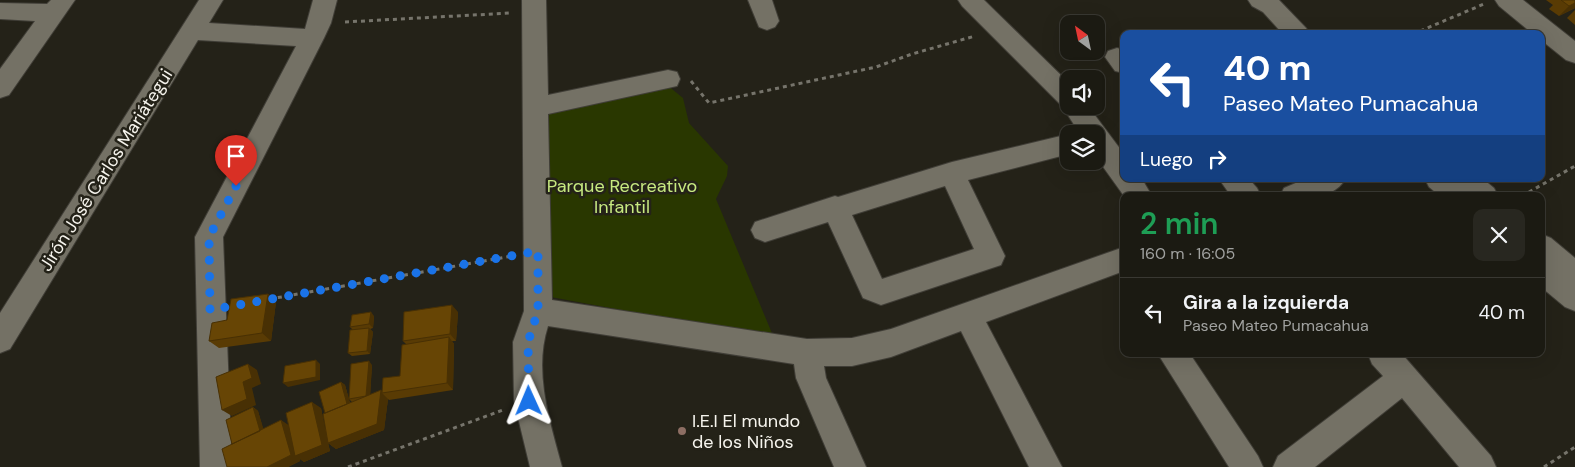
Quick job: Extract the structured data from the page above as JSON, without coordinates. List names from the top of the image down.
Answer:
{
  "streets": {
    "street": ["Jirón José Carlos Mariátegui"]
  },
  "parks": ["Parque Recreativo Infantil"],
  "places": ["I.E.I El mundo de los Niños"],
  "north": "top left",
  "page": {
    "turn": ["40 m", "Paseo Mateo Pumacahua"],
    "then": "Luego",
    "heading": ["2 min", "160 m · 16:05"],
    "list": [
      {
        "name": "Gira a la izquierda",
        "note": "Paseo Mateo Pumacahua",
        "value": "40 m"
      }
    ]
  }
}
